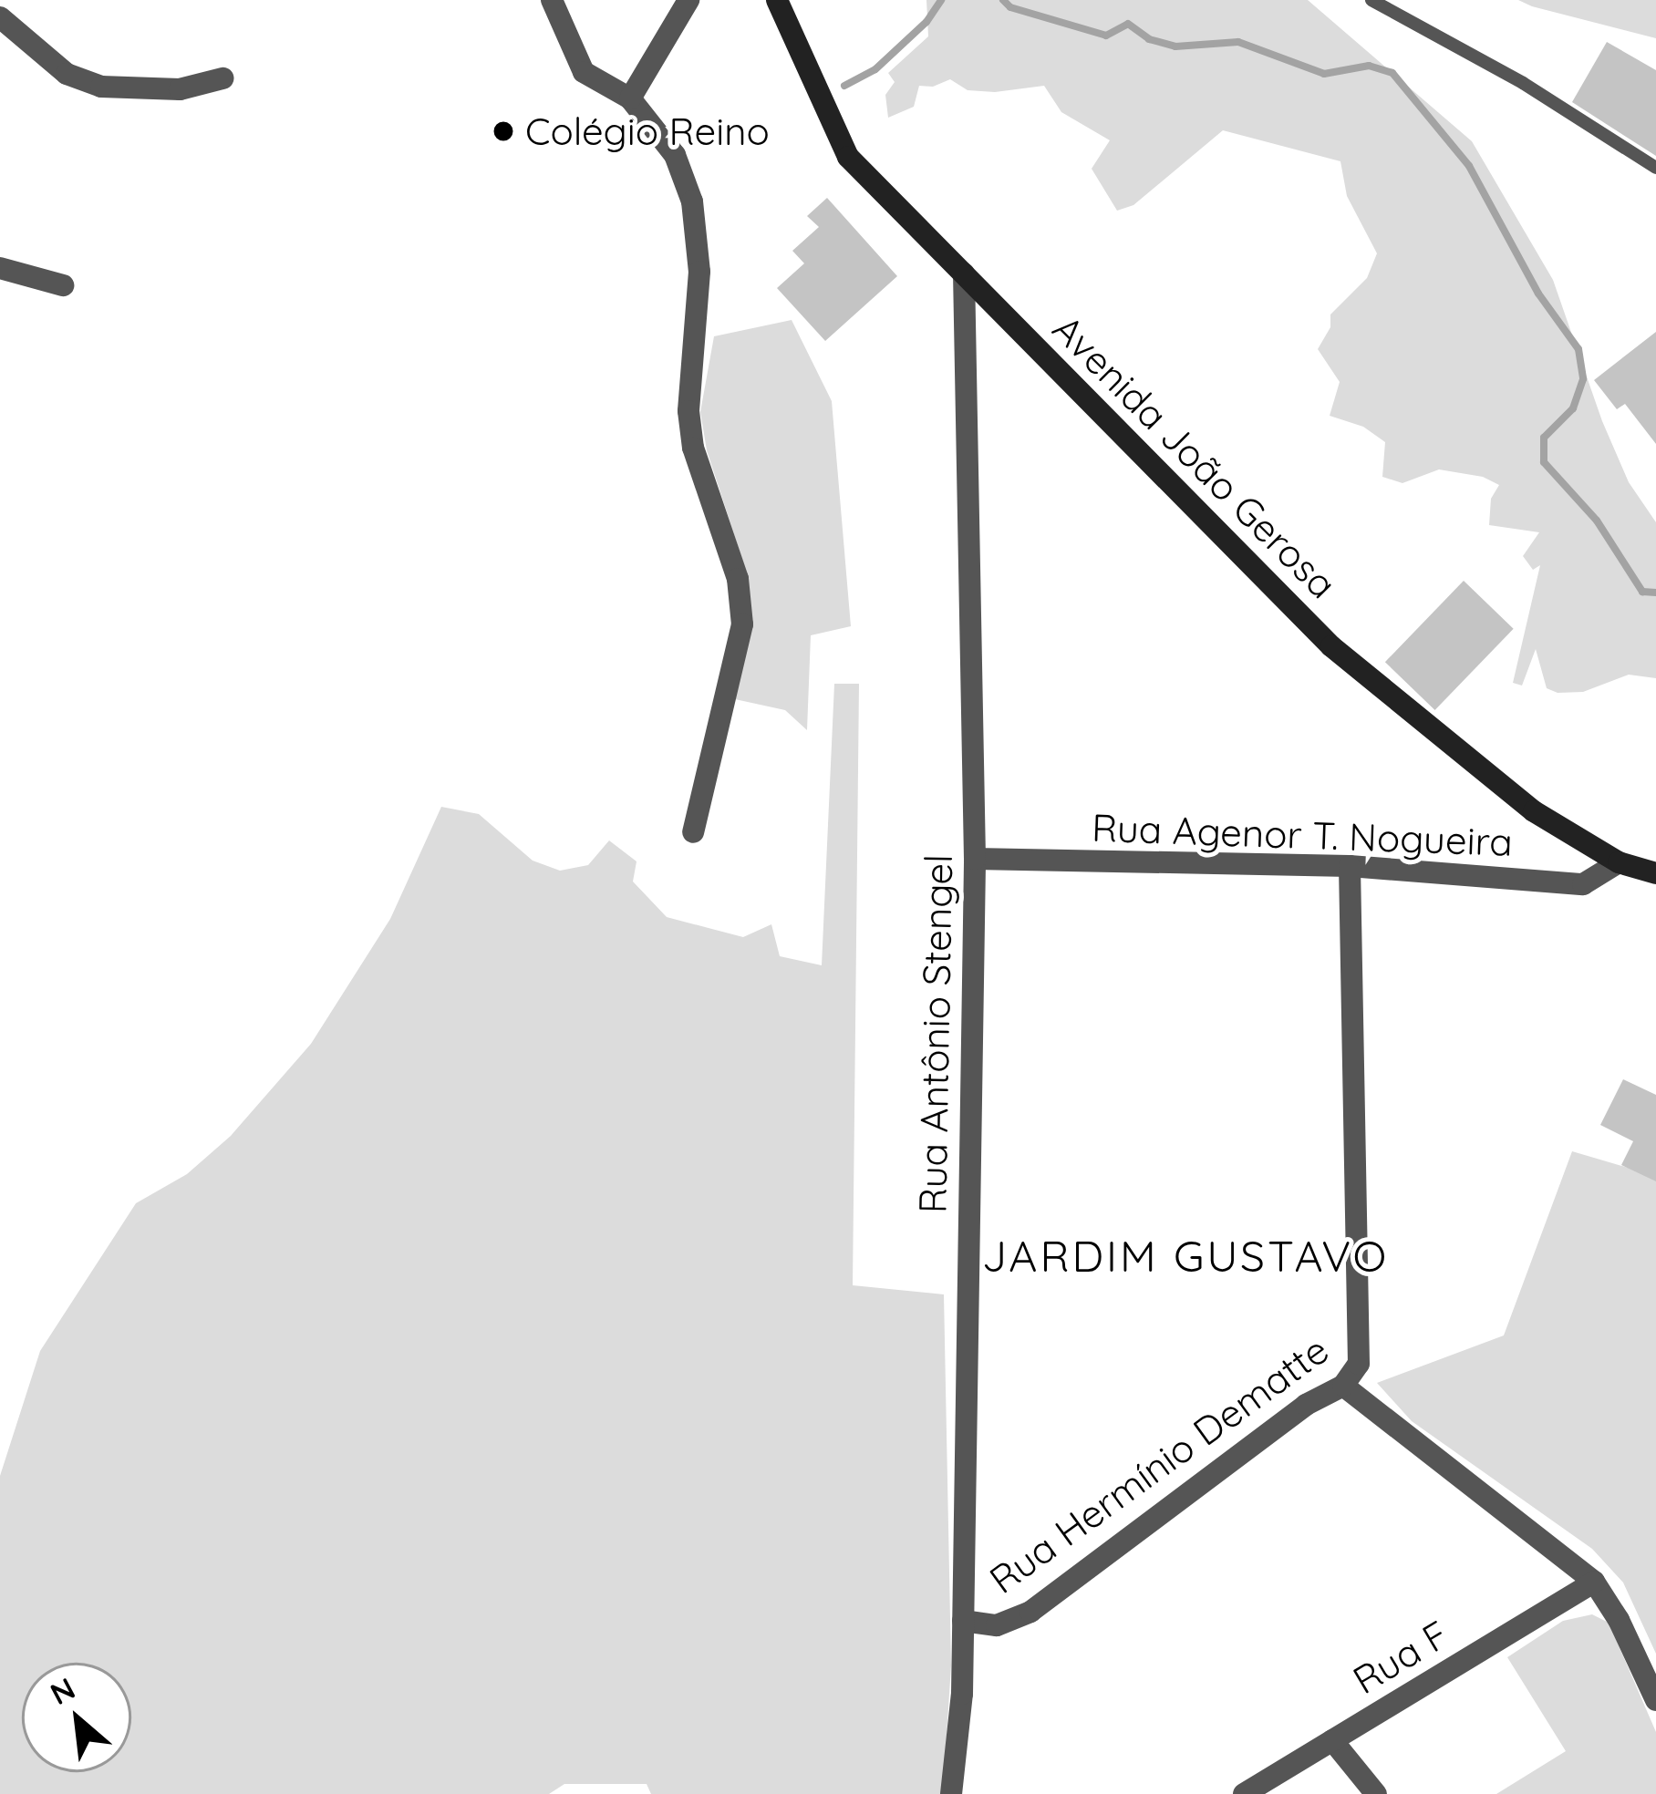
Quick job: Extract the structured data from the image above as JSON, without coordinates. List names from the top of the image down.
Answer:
{
  "streets": {
    "main road": ["Avenida João Gerosa"],
    "street": [
      "Rua Agenor T. Nogueira",
      "Rua Antônio Stengel",
      "Rua Hermínio Dematte",
      "Rua F"
    ]
  },
  "crossings": [
    ["Avenida João Gerosa", "Rua Agenor T. Nogueira"],
    ["Avenida João Gerosa", "Rua Antônio Stengel"],
    ["Rua Agenor T. Nogueira", "Rua Antônio Stengel"],
    ["Rua Agenor T. Nogueira", "Rua Hermínio Dematte"],
    ["Rua Antônio Stengel", "Rua Hermínio Dematte"]
  ],
  "districts": ["JARDIM GUSTAVO"],
  "places": ["Colégio Reino"],
  "north": "top left"
}
